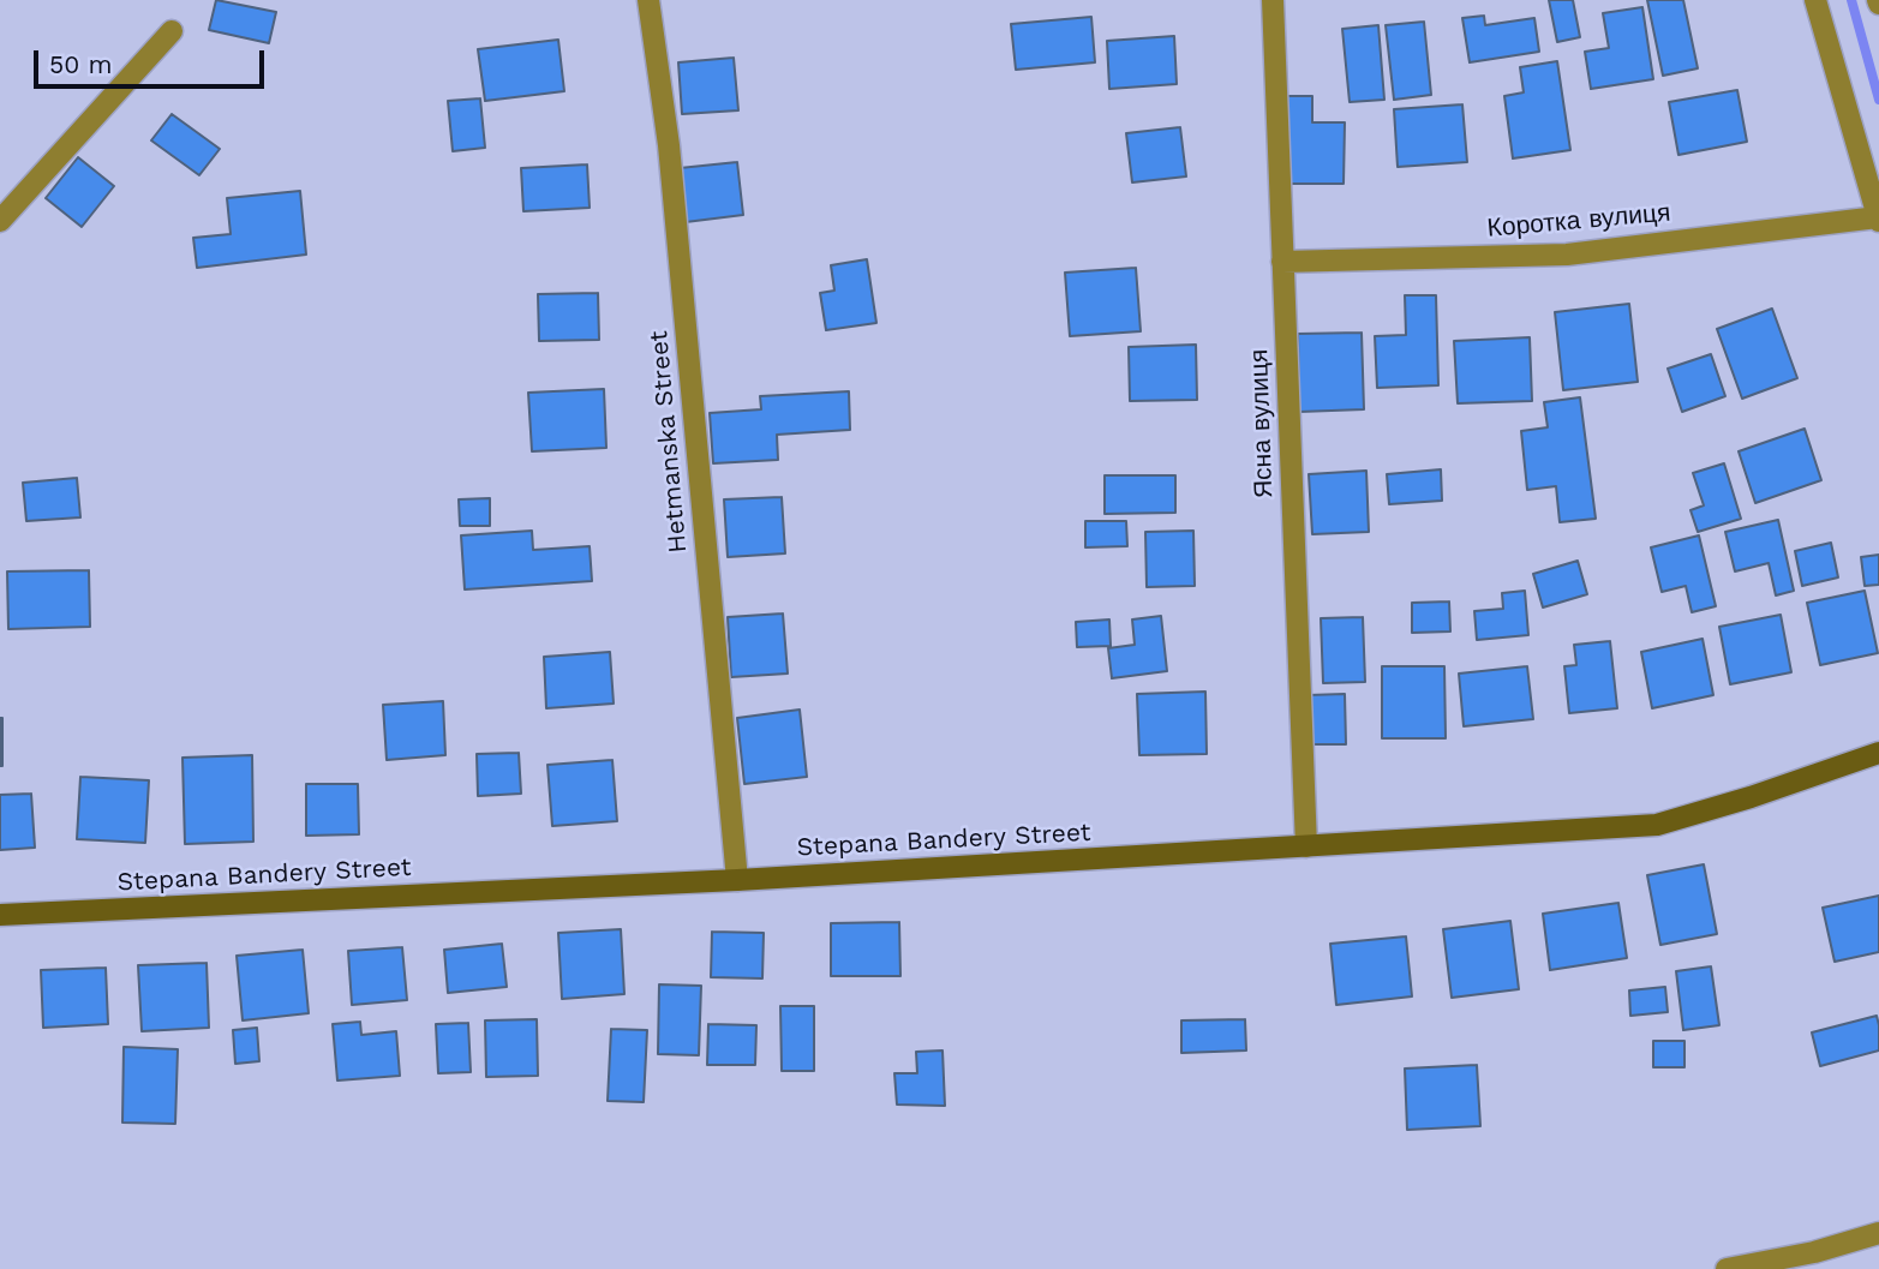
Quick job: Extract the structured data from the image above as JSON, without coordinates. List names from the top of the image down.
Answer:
{
  "streets": {
    "street": [
      "Коротка вулиця",
      "Ясна вулиця",
      "Hetmanska Street",
      "Stepana Bandery Street"
    ]
  },
  "crossings": [
    ["Коротка вулиця", "Ясна вулиця"],
    ["Ясна вулиця", "Stepana Bandery Street"],
    ["Hetmanska Street", "Stepana Bandery Street"]
  ],
  "scale_bar": "50 m"
}
